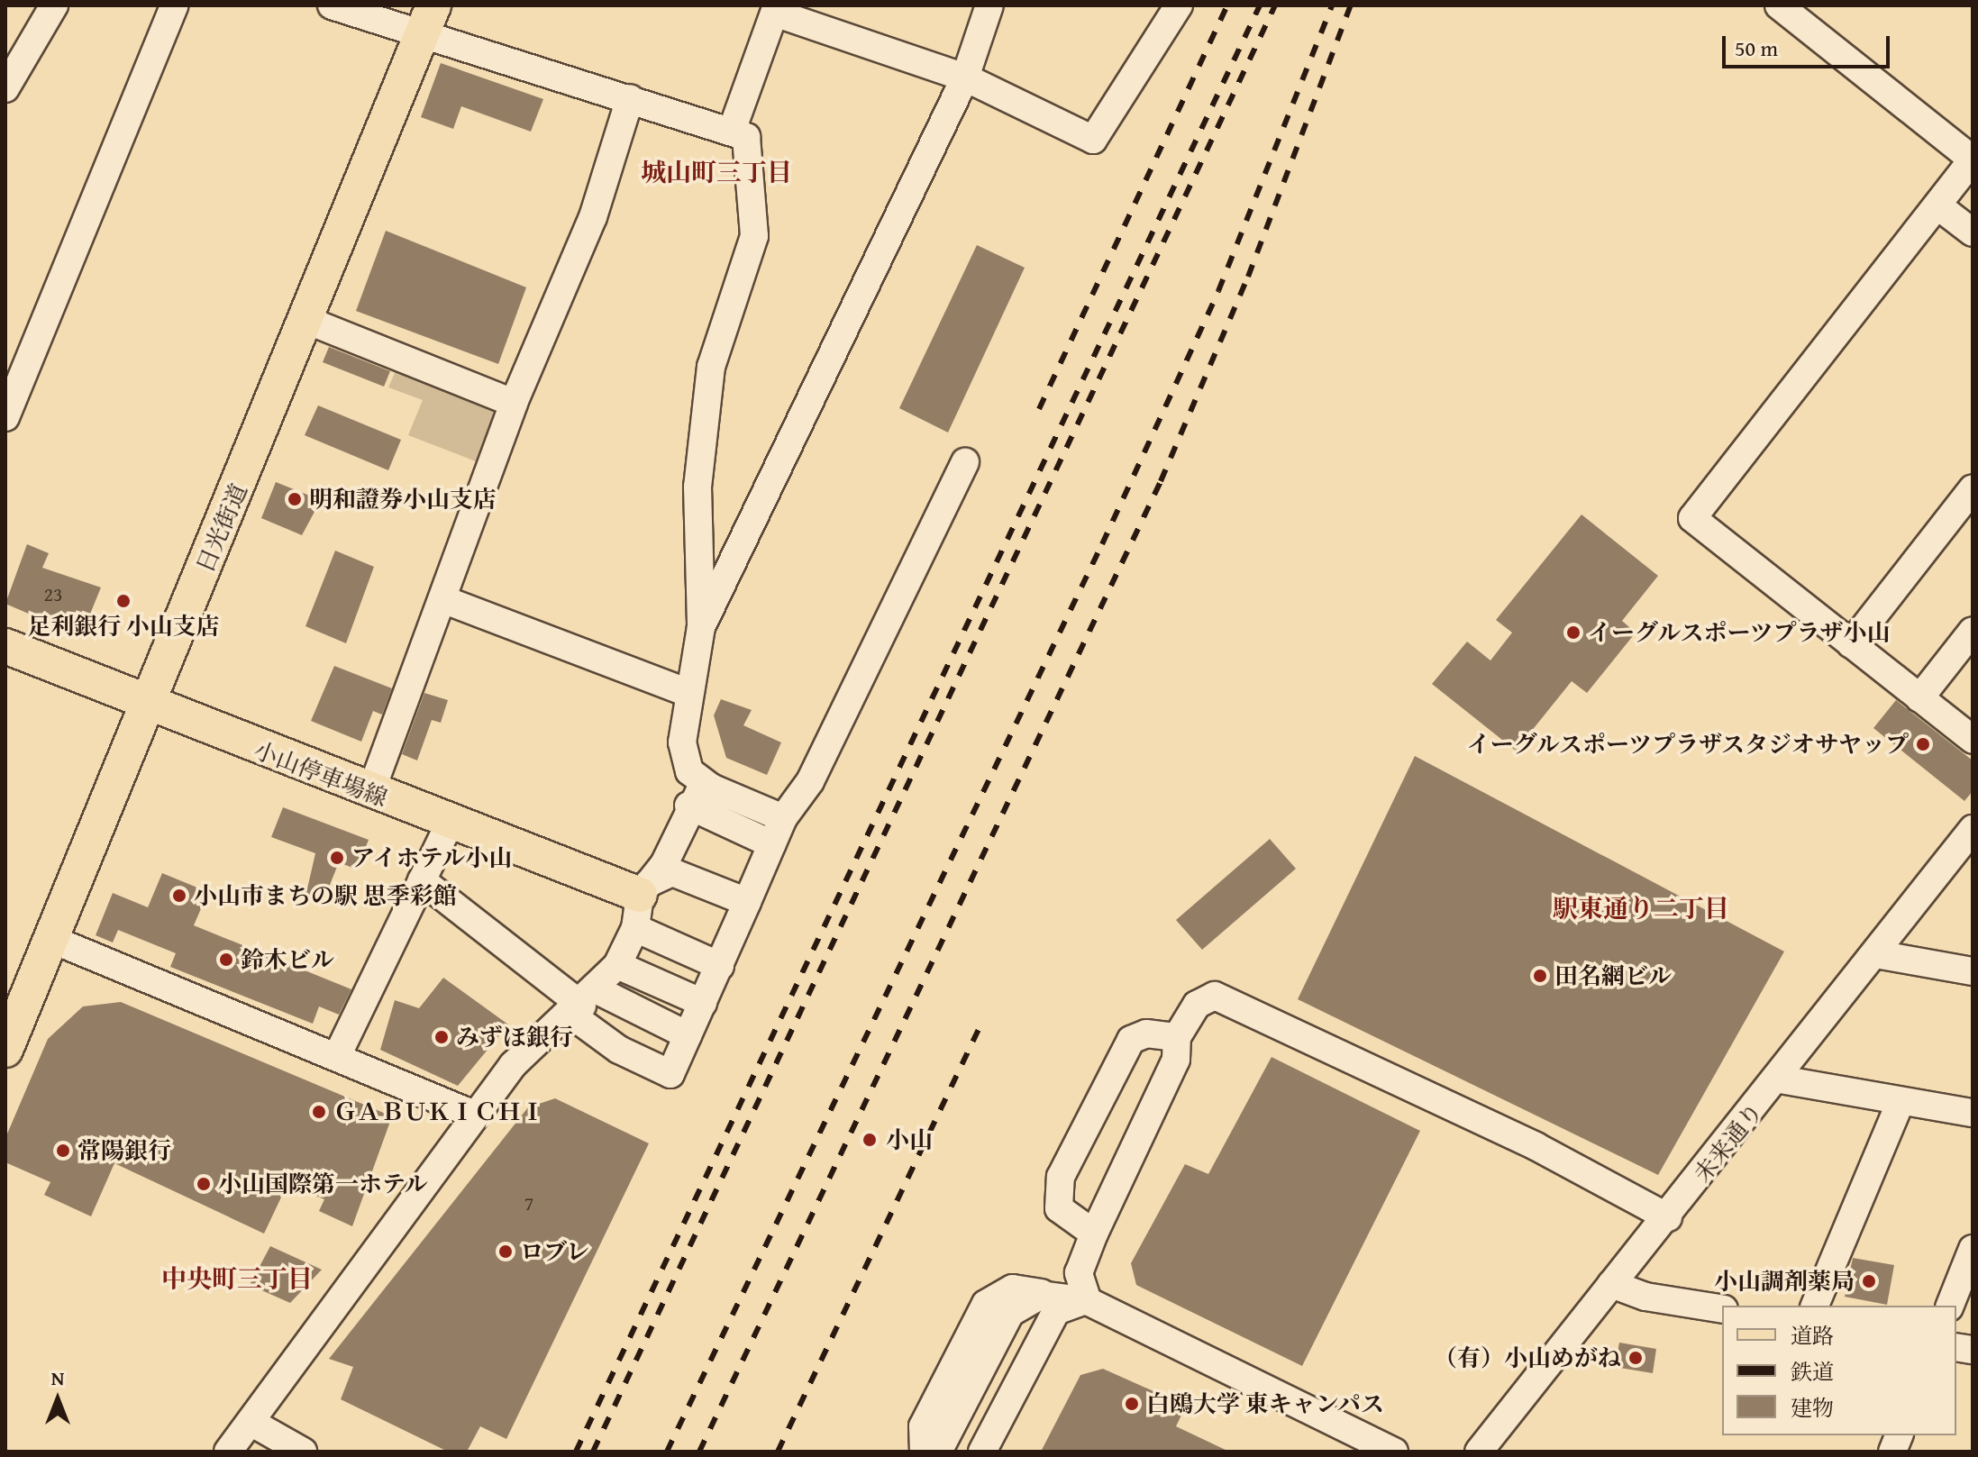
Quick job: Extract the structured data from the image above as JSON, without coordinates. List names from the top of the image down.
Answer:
{
  "streets": {
    "main road": ["日光街道", "小山停車場線"],
    "street": ["未来通り"]
  },
  "crossings": [
    ["日光街道", "小山停車場線"]
  ],
  "districts": ["城山町三丁目", "駅東通り二丁目", "中央町三丁目"],
  "places": [
    "明和證券小山支店",
    "足利銀行 小山支店",
    "イーグルスポーツプラザ小山",
    "イーグルスポーツプラザスタジオサヤップ",
    "アイホテル小山",
    "小山市まちの駅 思季彩館",
    "鈴木ビル",
    "田名網ビル",
    "みずほ銀行",
    "ＧＡＢＵＫＩＣＨＩ",
    "小山",
    "常陽銀行",
    "小山国際第一ホテル",
    "ロブレ",
    "小山調剤薬局",
    "（有）小山めがね",
    "白鴎大学 東キャンパス"
  ],
  "house_numbers": ["23", "7"],
  "legend": ["道路", "鉄道", "建物"],
  "scale_bar": "50 m",
  "north": "top"
}
